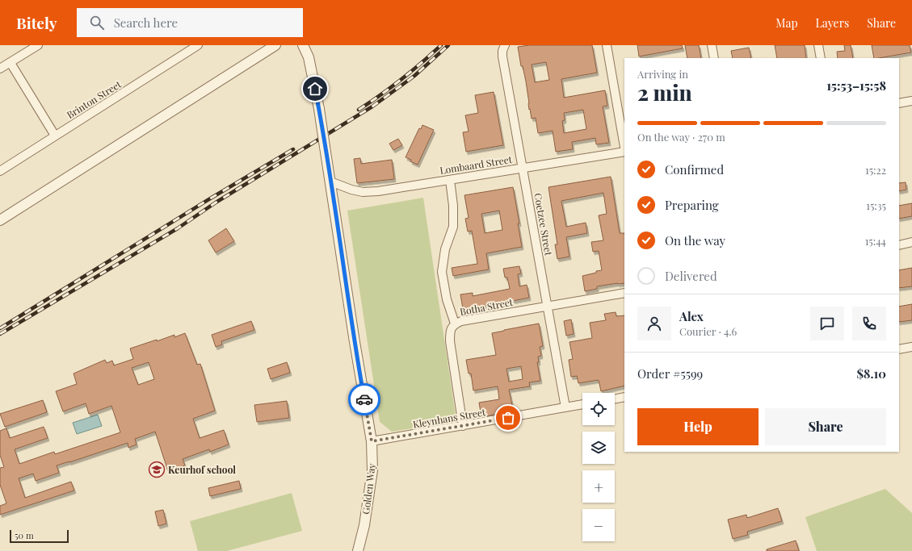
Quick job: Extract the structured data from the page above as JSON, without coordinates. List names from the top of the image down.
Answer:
{
  "streets": {
    "street": [
      "Brinton Street",
      "Lombaard Street",
      "Coetzee Street",
      "Botha Street",
      "Kleynhans Street",
      "Golden Way"
    ]
  },
  "crossings": [
    ["Lombaard Street", "Coetzee Street"],
    ["Lombaard Street", "Golden Way"],
    ["Coetzee Street", "Botha Street"],
    ["Coetzee Street", "Kleynhans Street"],
    ["Botha Street", "Kleynhans Street"],
    ["Kleynhans Street", "Golden Way"]
  ],
  "places": {
    "school or university": ["Keurhof school"]
  },
  "scale_bar": "50 m",
  "page": {
    "header": "Bitely",
    "search": "Search here",
    "nav": ["Map", "Layers", "Share"],
    "heading": ["2 min", "Arriving in", "15:53–15:58"],
    "panel": [
      "Alex",
      "Courier · 4.6",
      "Order #5599",
      "$8.10"
    ],
    "bar": "On the way · 270 m",
    "list": [
      ["Confirmed", "15:22"],
      ["Preparing", "15:35"],
      ["On the way", "15:44"],
      "Delivered"
    ],
    "map_buttons": ["+", "−"],
    "buttons": ["Help", "Share"],
    "scale": "50 m"
  }
}
